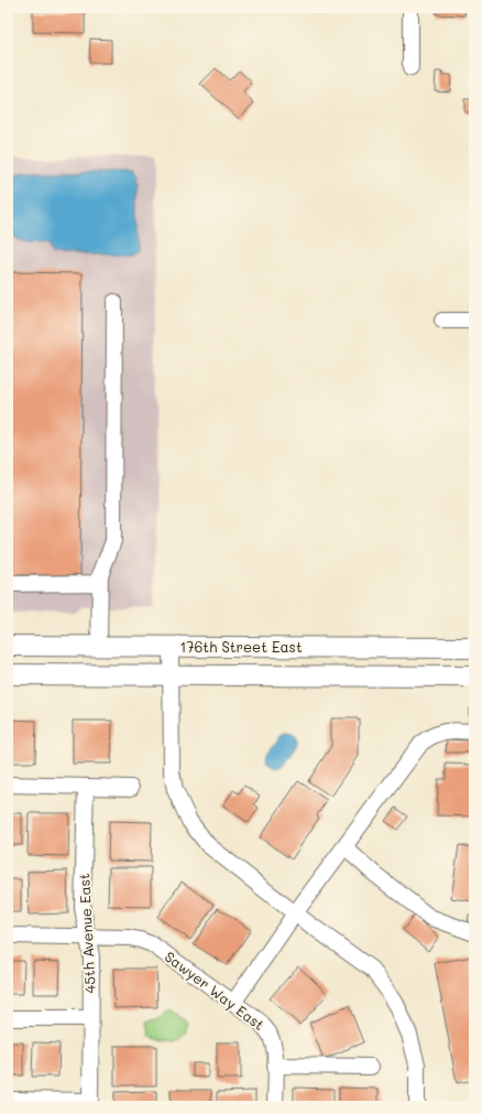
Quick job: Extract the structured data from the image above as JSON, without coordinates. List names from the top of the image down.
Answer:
{
  "streets": {
    "main road": ["176th Street East"],
    "street": ["45th Avenue East", "Sawyer Way East"]
  },
  "crossings": [
    ["45th Avenue East", "Sawyer Way East"]
  ]
}
